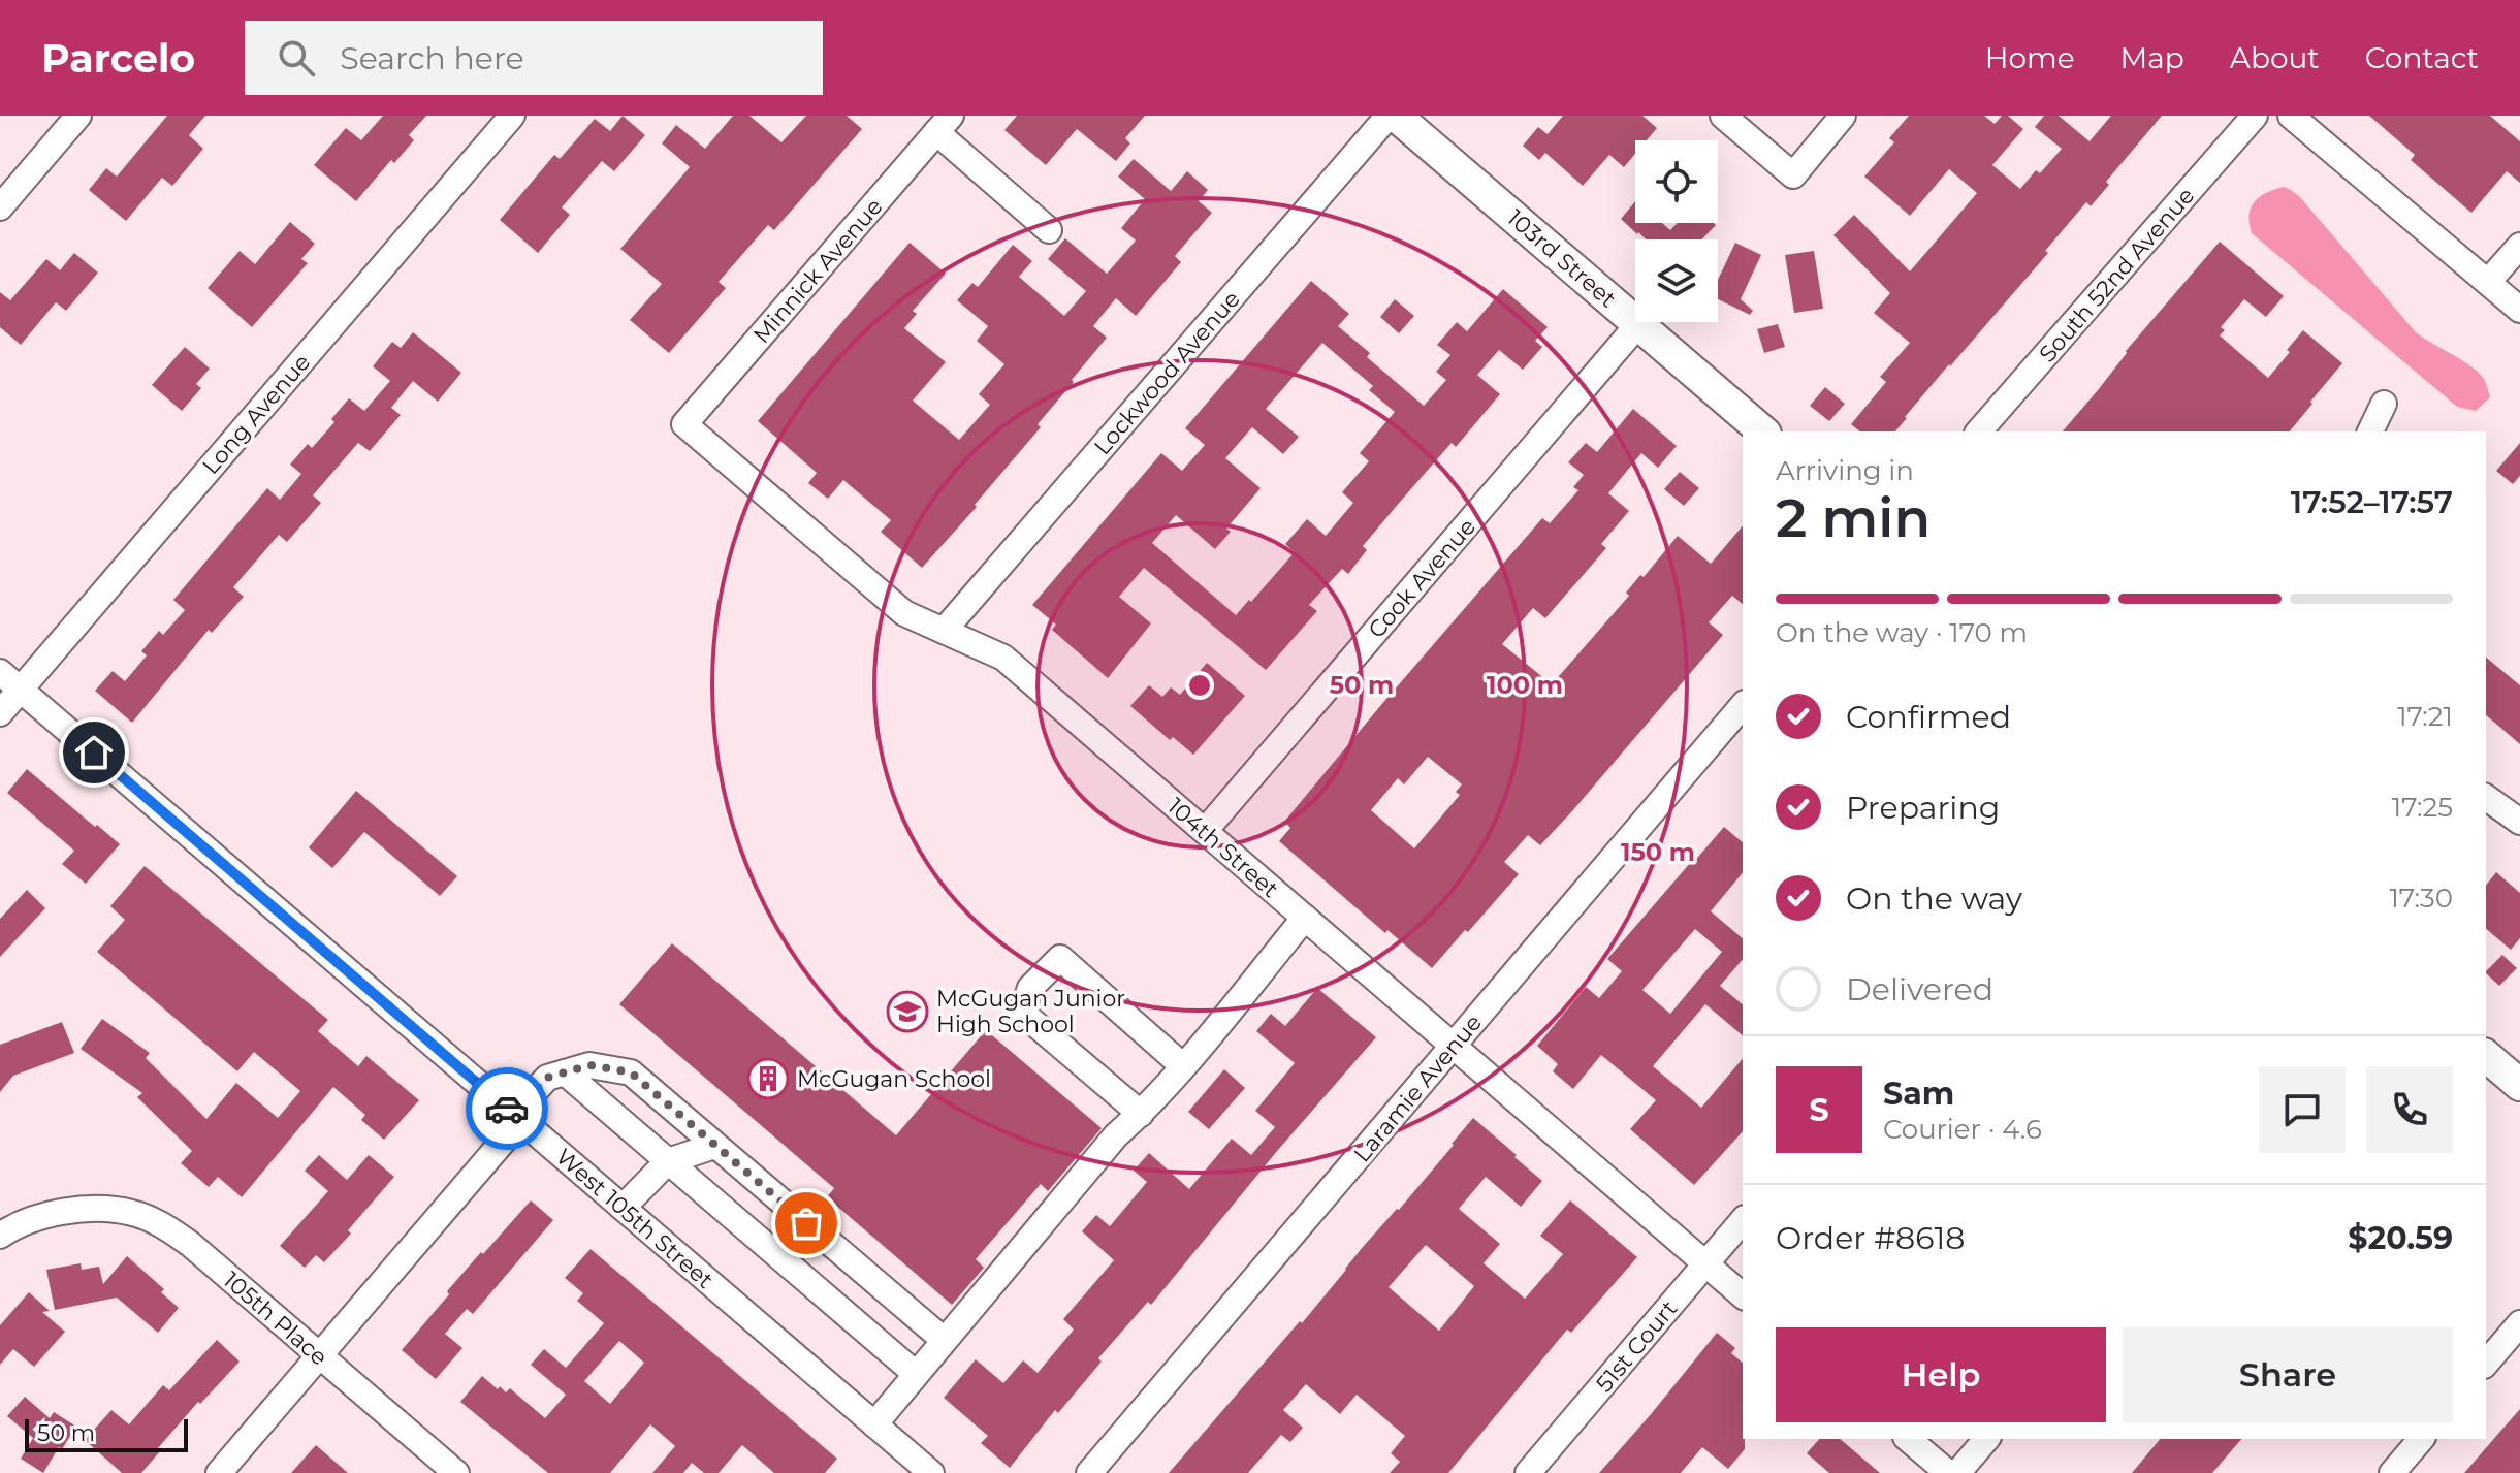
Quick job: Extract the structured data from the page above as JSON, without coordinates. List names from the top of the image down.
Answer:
{
  "streets": {
    "main road": ["103rd Street"],
    "street": [
      "Minnick Avenue",
      "South 52nd Avenue",
      "Lockwood Avenue",
      "Long Avenue",
      "Cook Avenue",
      "104th Street",
      "Laramie Avenue",
      "West 105th Street",
      "105th Place",
      "51st Court"
    ]
  },
  "crossings": [
    ["103rd Street", "Cook Avenue"],
    ["Minnick Avenue", "104th Street"],
    ["Lockwood Avenue", "104th Street"],
    ["Long Avenue", "West 105th Street"],
    ["Cook Avenue", "104th Street"],
    ["104th Street", "Laramie Avenue"],
    ["104th Street", "51st Court"]
  ],
  "places": {
    "school or university": ["McGugan Junior High School"],
    "building": ["McGugan School"]
  },
  "scale_bar": "50 m",
  "page": {
    "header": "Parcelo",
    "search": "Search here",
    "nav": [
      "Home",
      "Map",
      "About",
      "Contact"
    ],
    "heading": ["2 min", "Arriving in", "17:52–17:57"],
    "panel": [
      "Sam",
      "Courier · 4.6",
      "Order #8618",
      "$20.59"
    ],
    "bar": "On the way · 170 m",
    "list": [
      ["Confirmed", "17:21"],
      ["Preparing", "17:25"],
      ["On the way", "17:30"],
      "Delivered"
    ],
    "round": "S",
    "buttons": ["Help", "Share"],
    "scale": "50 m"
  },
  "rings": ["50 m", "100 m", "150 m"]
}
